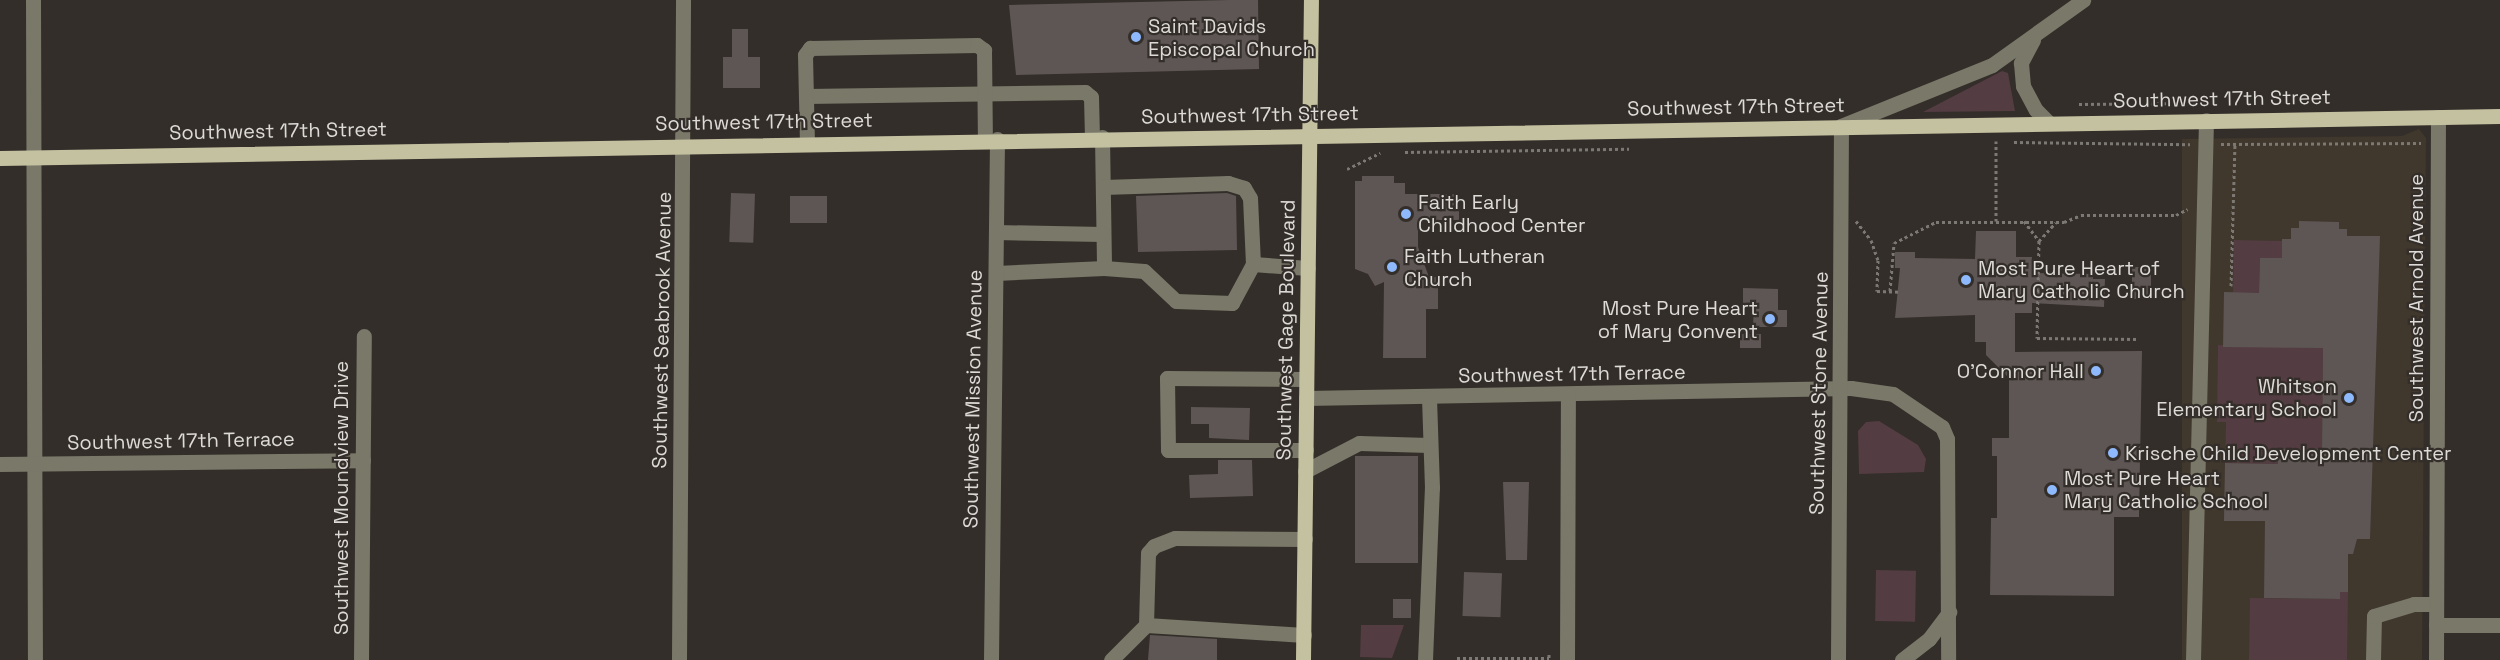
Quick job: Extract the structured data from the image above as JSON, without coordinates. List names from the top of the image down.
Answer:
{
  "streets": {
    "main road": ["Southwest 17th Street", "Southwest Gage Boulevard"],
    "street": [
      "Southwest Arnold Avenue",
      "Southwest Seabrook Avenue",
      "Southwest 17th Terrace",
      "Southwest Stone Avenue",
      "Southwest Mission Avenue",
      "Southwest Moundview Drive"
    ]
  },
  "crossings": [
    ["Southwest 17th Street", "Southwest Arnold Avenue"],
    ["Southwest 17th Street", "Southwest Seabrook Avenue"],
    ["Southwest 17th Street", "Southwest Gage Boulevard"],
    ["Southwest 17th Street", "Southwest Stone Avenue"],
    ["Southwest 17th Street", "Southwest Mission Avenue"],
    ["Southwest Gage Boulevard", "Southwest 17th Terrace"],
    ["Southwest 17th Terrace", "Southwest Stone Avenue"],
    ["Southwest 17th Terrace", "Southwest Moundview Drive"]
  ],
  "places": [
    "Saint Davids Episcopal Church",
    "Faith Early Childhood Center",
    "Faith Lutheran Church",
    "Most Pure Heart of Mary Catholic Church",
    "Most Pure Heart of Mary Convent",
    "O'Connor Hall",
    "Whitson Elementary School",
    "Krische Child Development Center",
    "Most Pure Heart Mary Catholic School"
  ]
}
